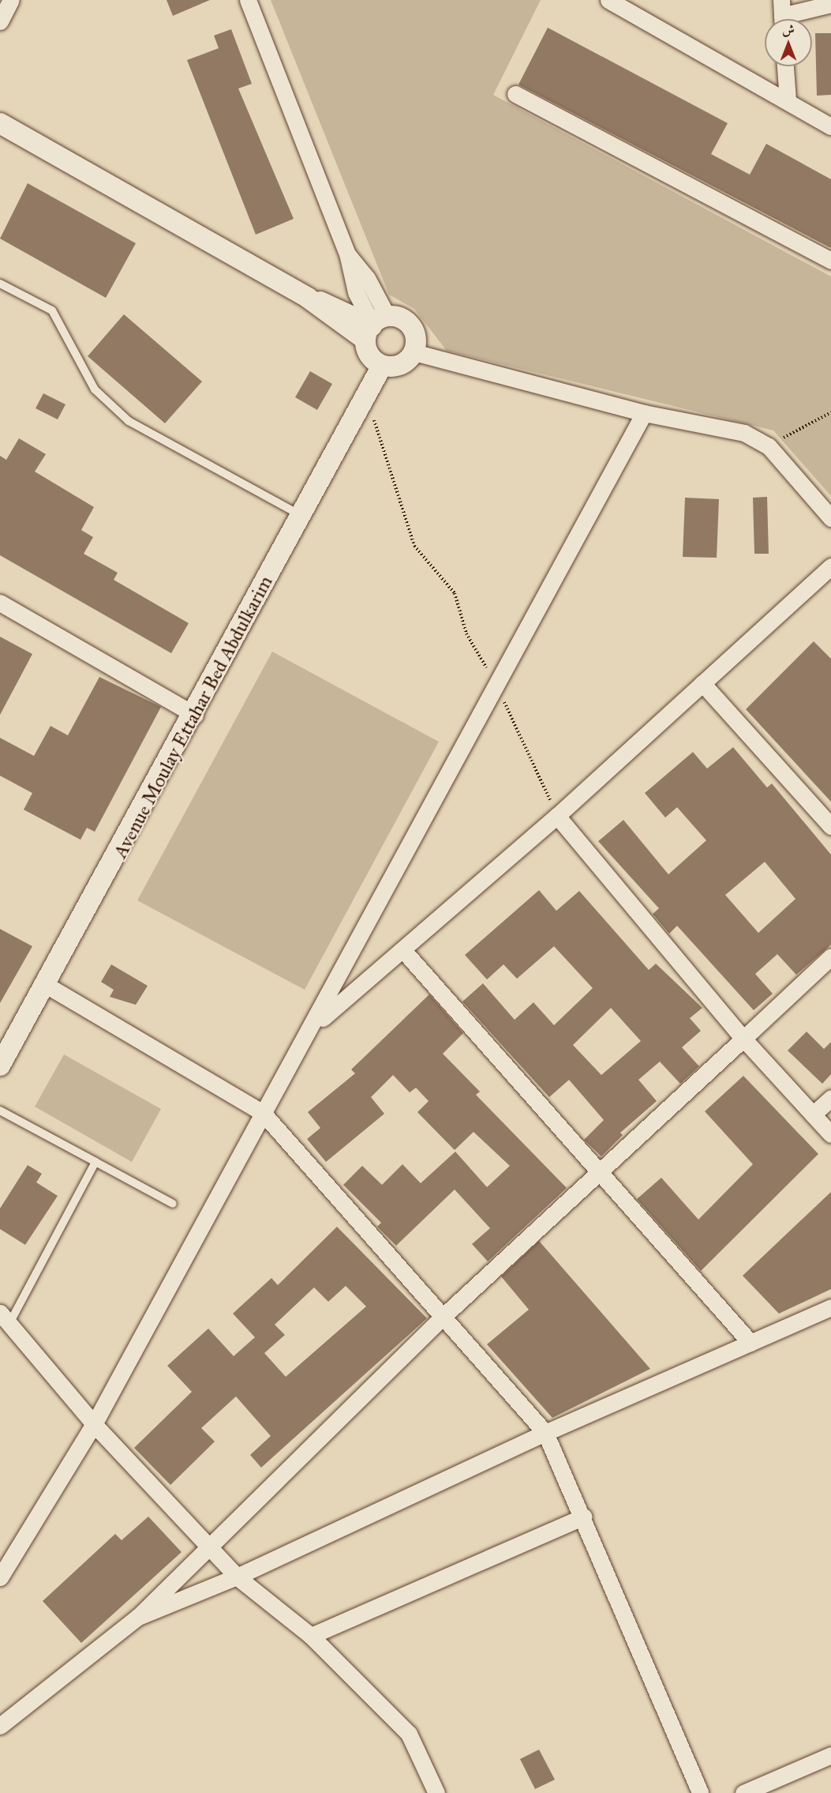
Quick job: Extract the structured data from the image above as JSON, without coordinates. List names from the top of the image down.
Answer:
{
  "streets": {
    "street": ["Avenue Moulay Ettahar Bed Abdulkarim"]
  },
  "north": "top"
}
